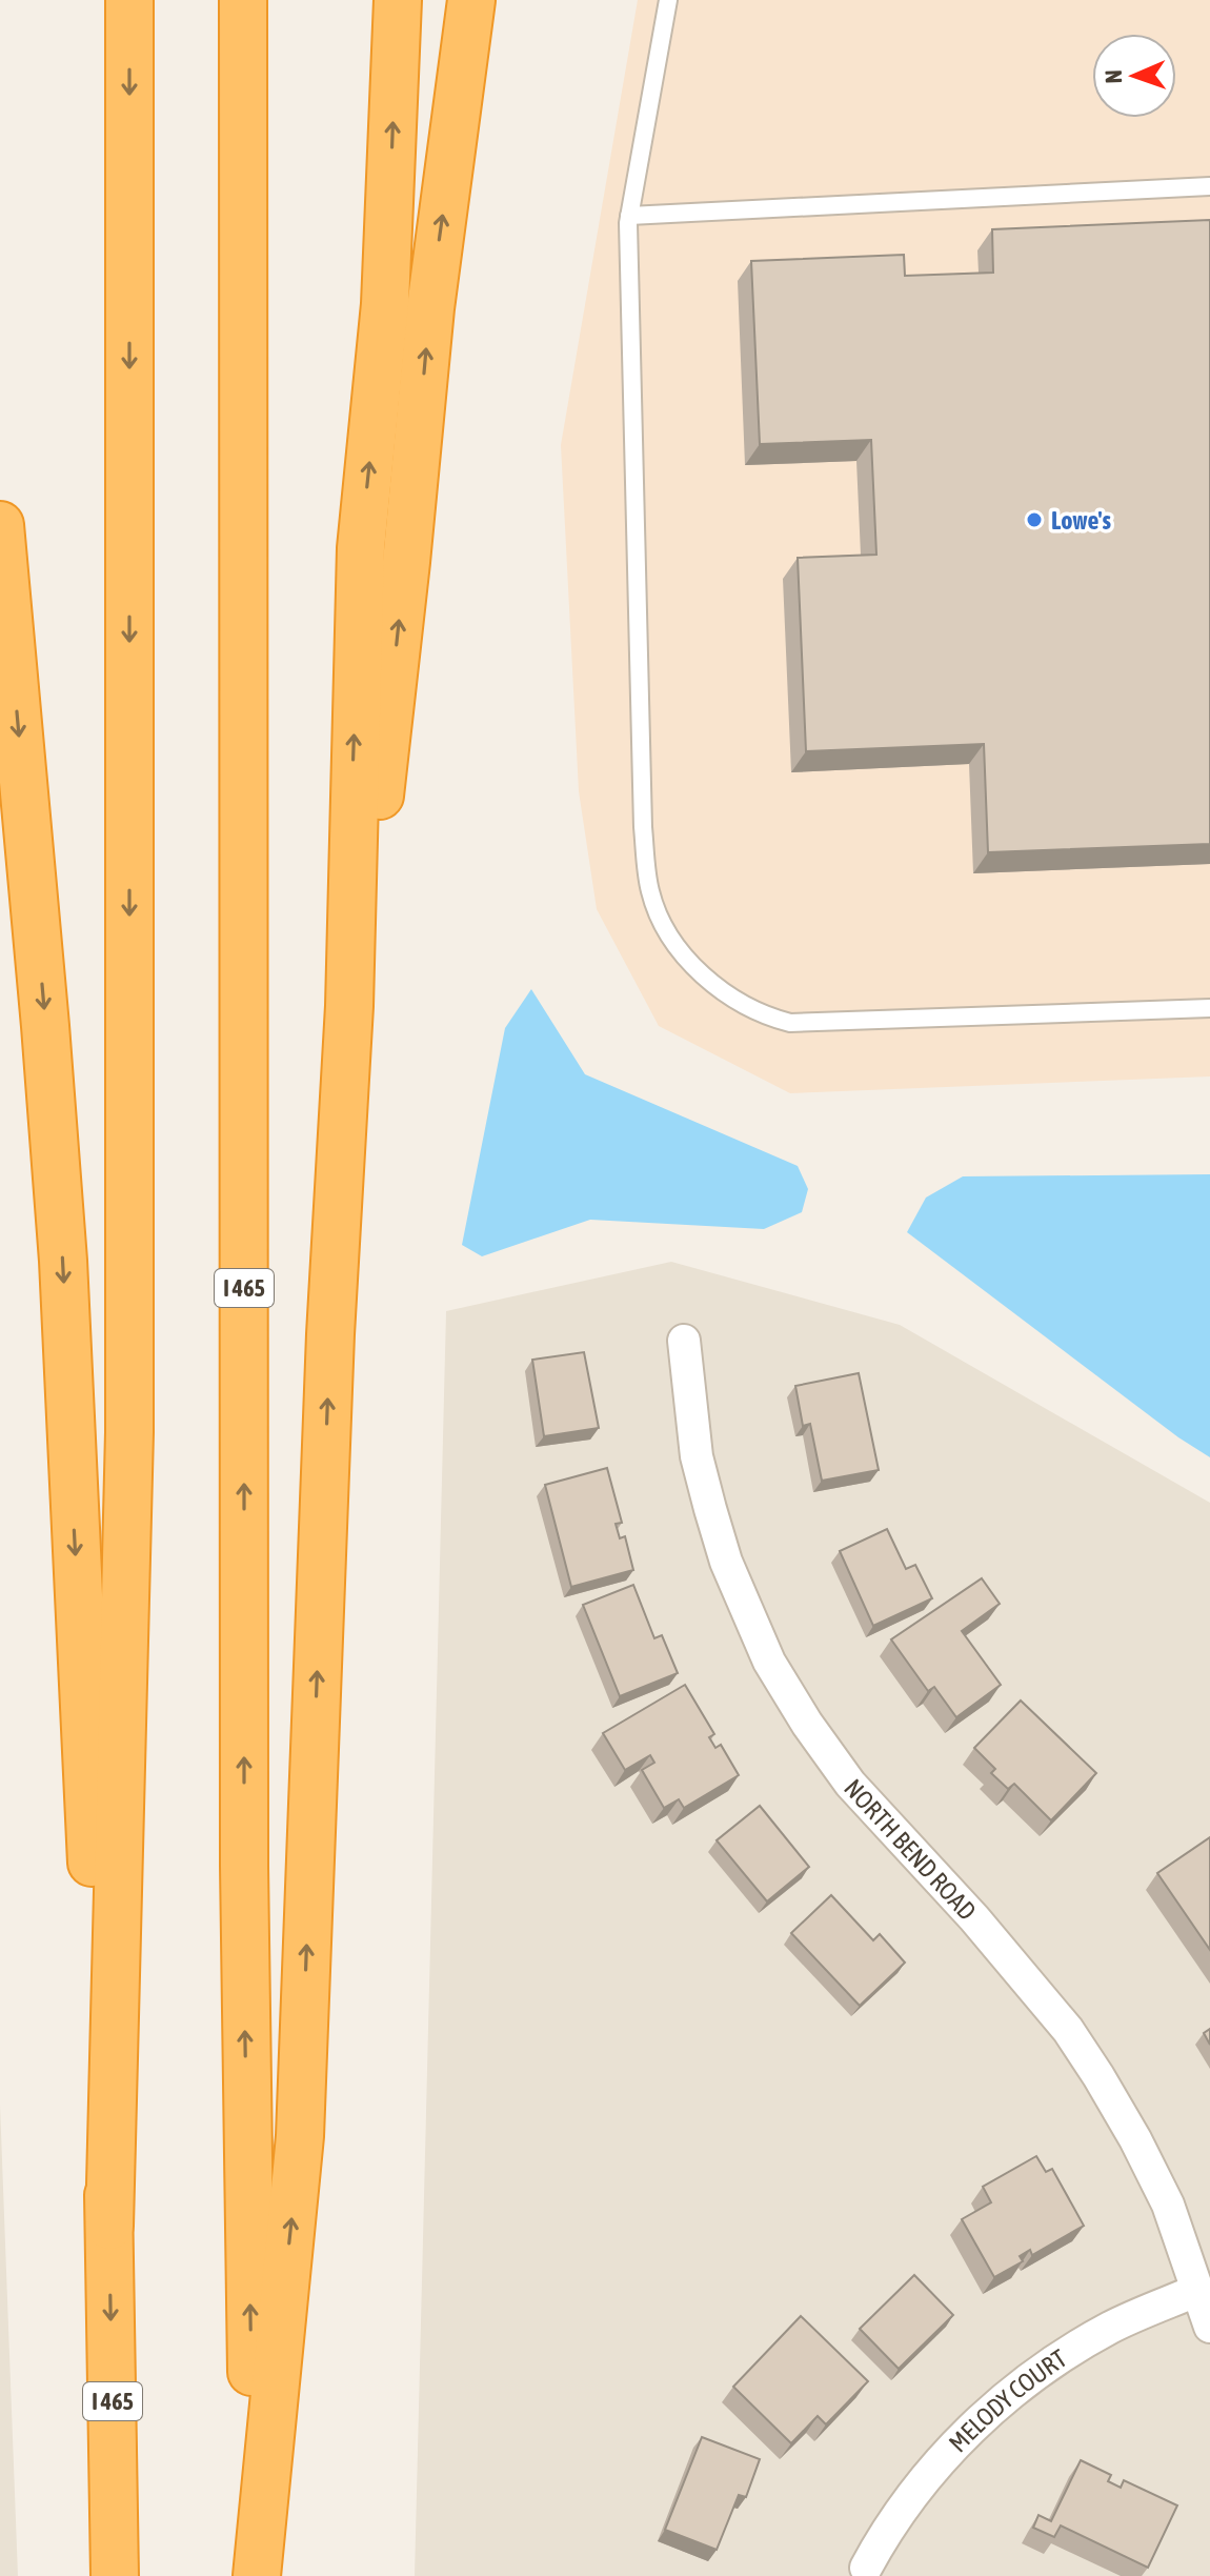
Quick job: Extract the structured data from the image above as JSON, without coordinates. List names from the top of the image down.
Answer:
{
  "streets": {
    "highway": ["I 465"],
    "street": ["NORTH BEND ROAD", "MELODY COURT"]
  },
  "crossings": [
    ["NORTH BEND ROAD", "MELODY COURT"]
  ],
  "places": ["Lowe's"],
  "north": "left"
}
